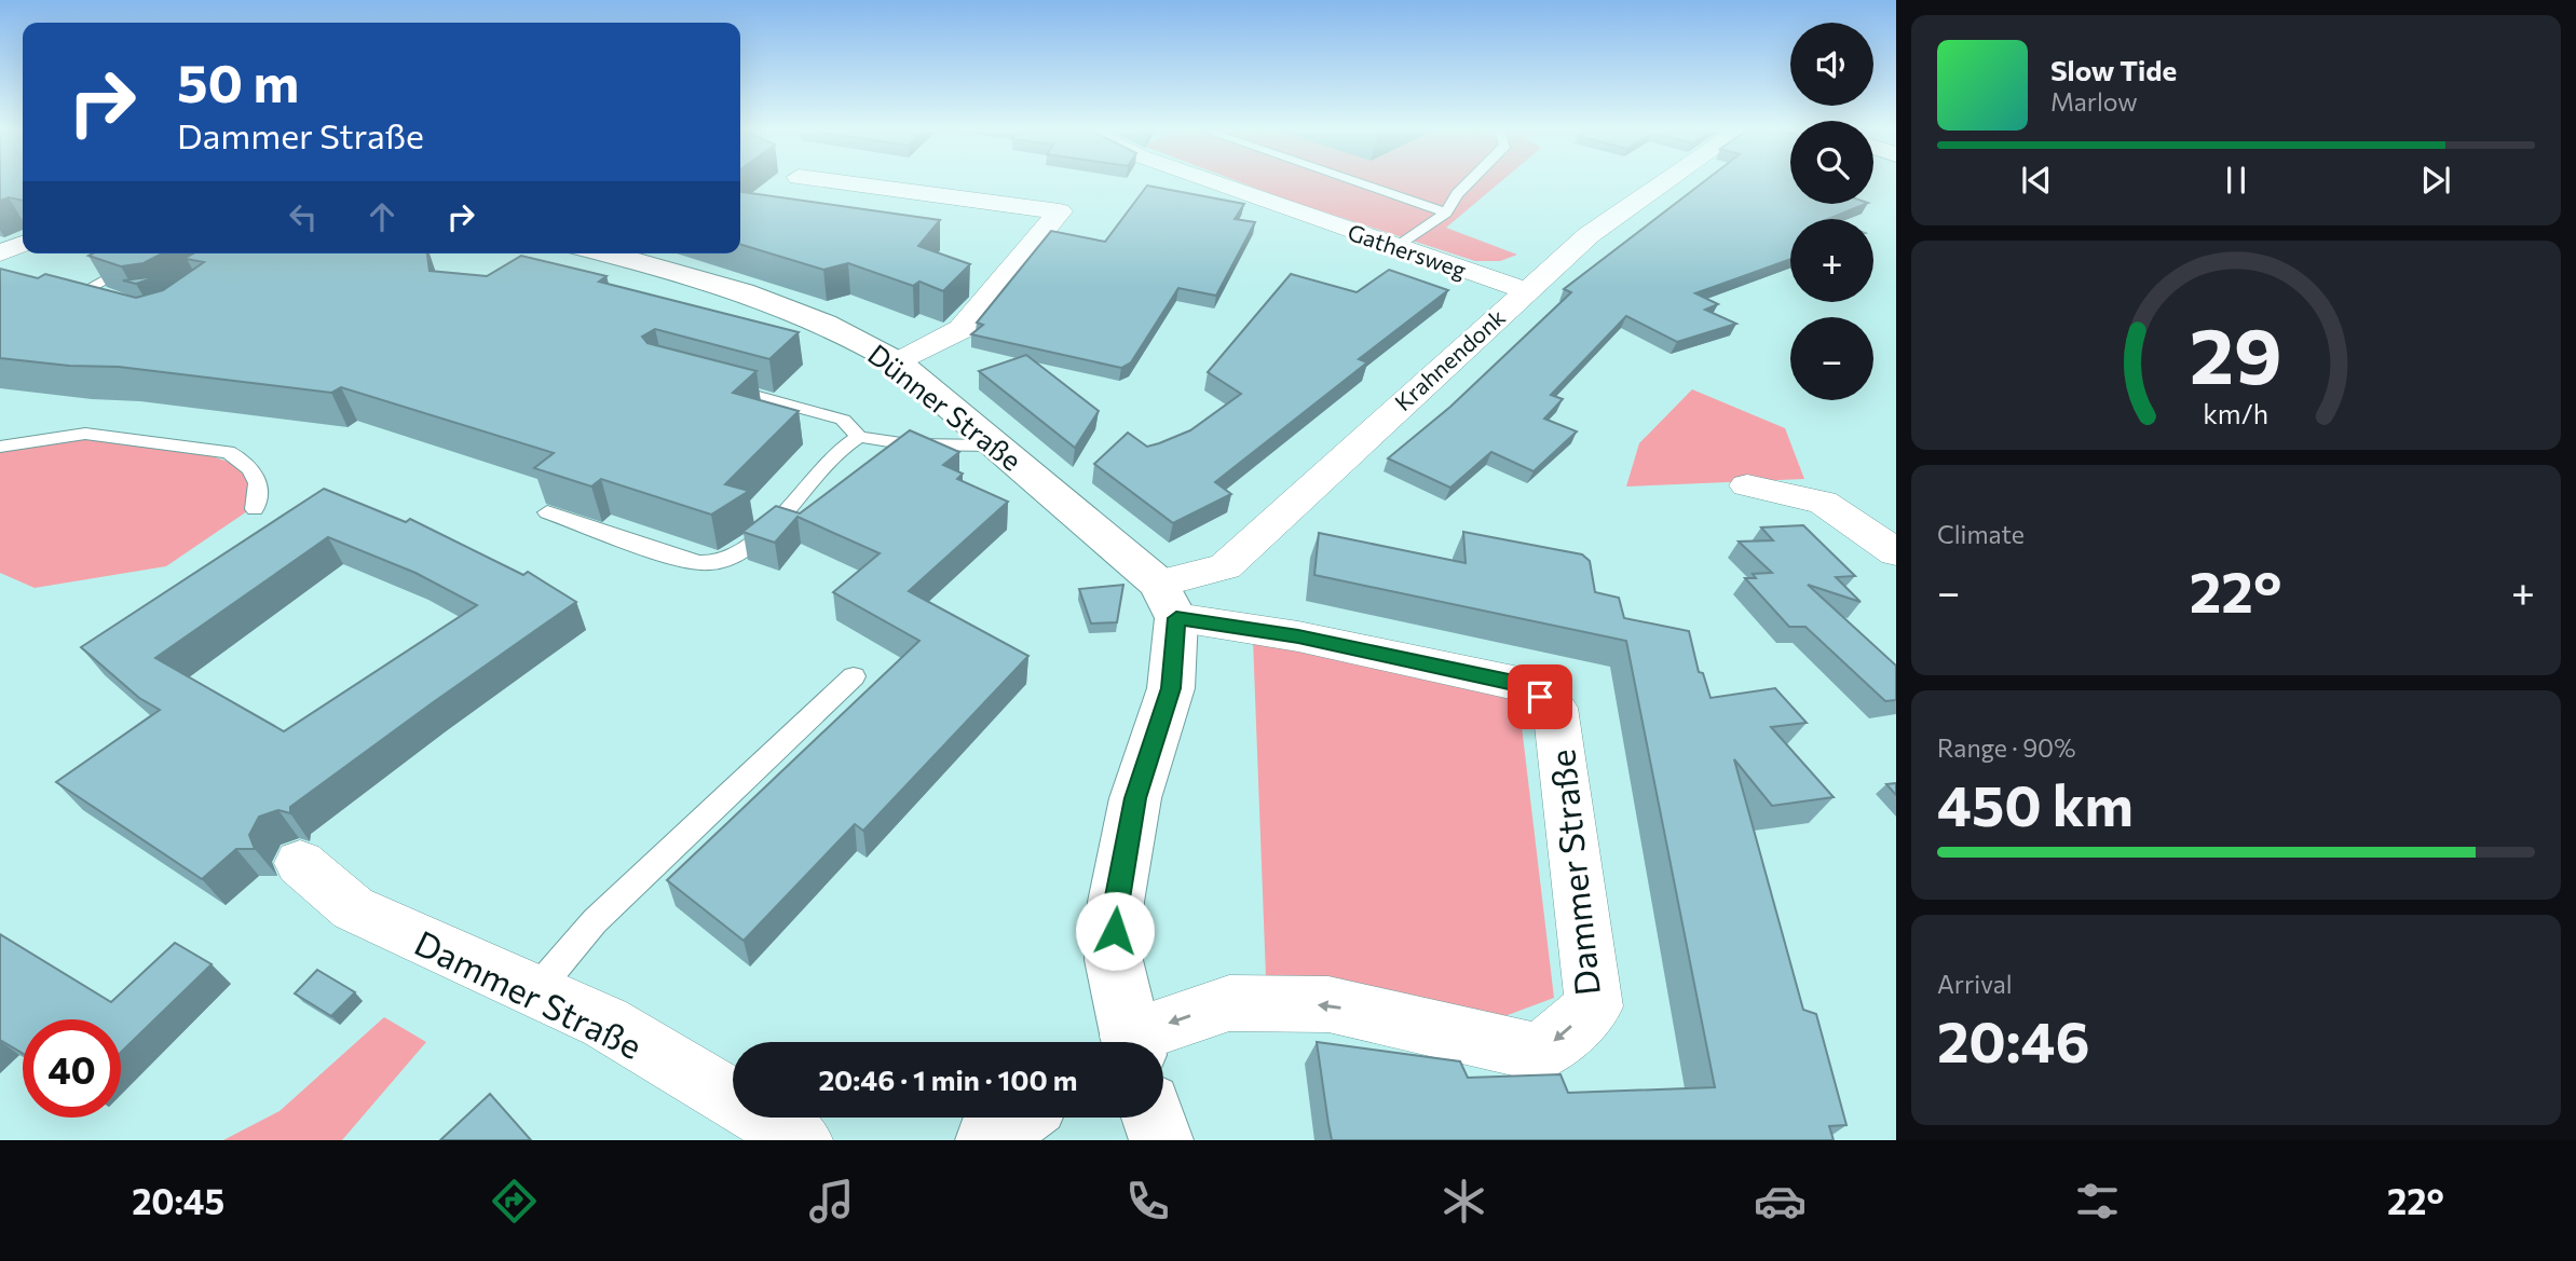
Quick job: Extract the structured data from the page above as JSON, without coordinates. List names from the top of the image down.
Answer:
{
  "streets": {
    "street": [
      "Gathersweg",
      "Krahnendonk",
      "Dünner Straße",
      "Dammer Straße"
    ]
  },
  "crossings": [
    ["Gathersweg", "Krahnendonk"],
    ["Krahnendonk", "Dünner Straße"],
    ["Krahnendonk", "Dammer Straße"],
    ["Dünner Straße", "Dammer Straße"]
  ],
  "page": {
    "map_buttons": ["+", "−"],
    "turn": ["50 m", "Dammer Straße"],
    "song": ["Slow Tide", "Marlow"],
    "tile": [
      "Climate",
      ["Range · 90%", "450 km"],
      ["Arrival", "20:46"]
    ],
    "heat": ["−", "22°", "+"],
    "limit": "40",
    "trip": "20:46 · 1 min · 100 m",
    "tabs": ["20:45", "22°"],
    "gauge": ["29", "km/h"]
  }
}
